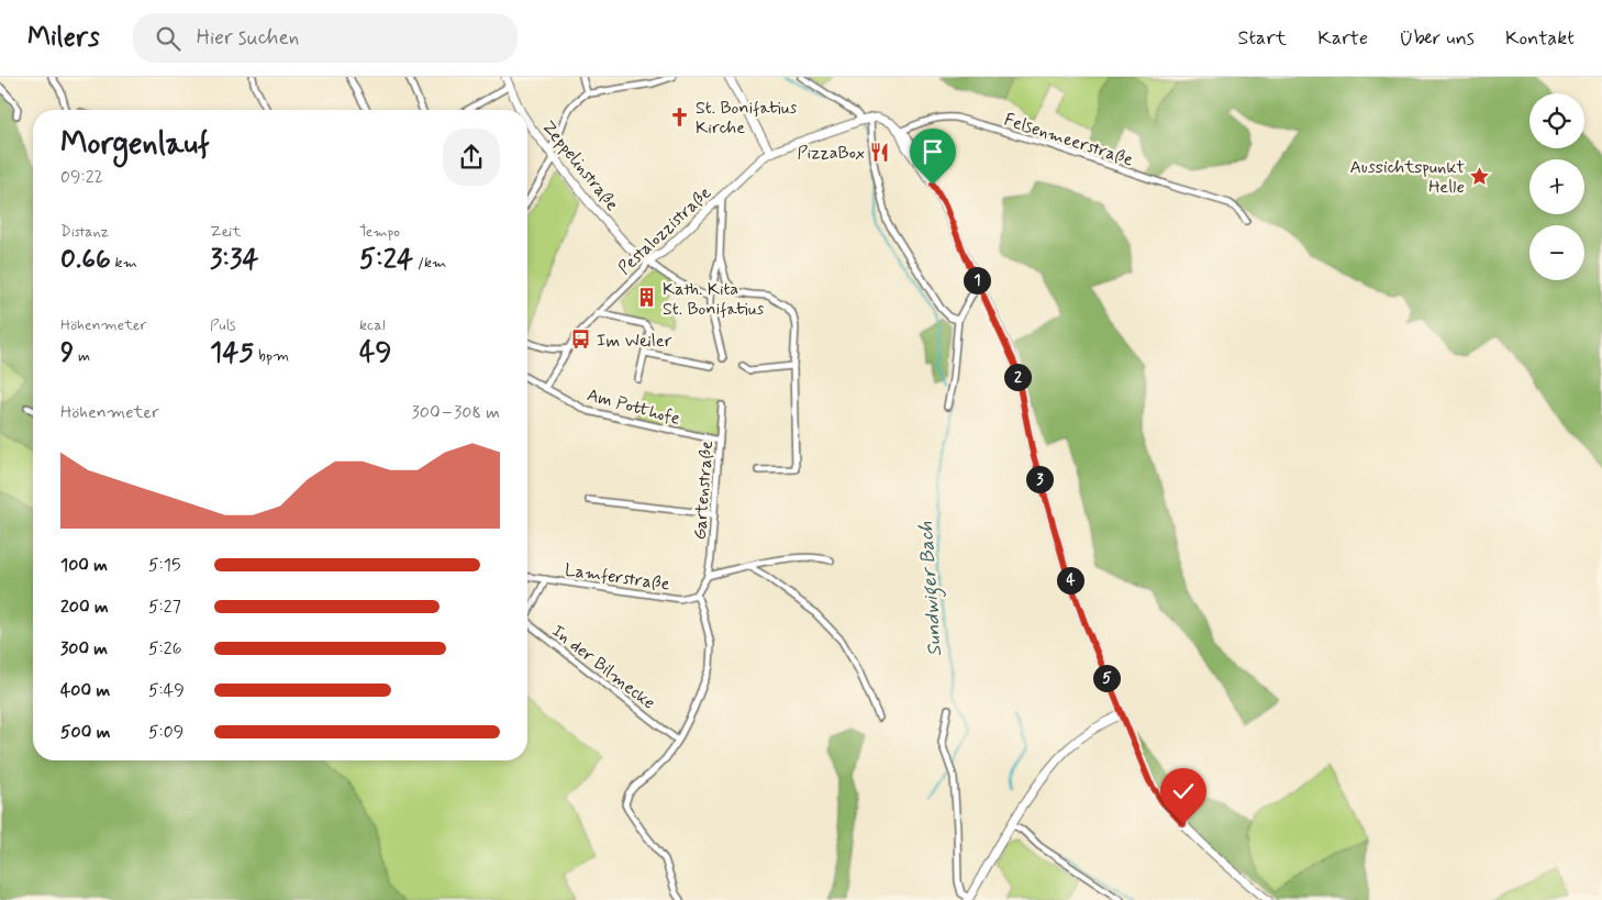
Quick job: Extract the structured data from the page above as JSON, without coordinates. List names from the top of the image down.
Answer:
{
  "streets": {
    "main road": ["Zeppelinstraße", "Pestalozzistraße"],
    "street": [
      "Felsenmeerstraße",
      "Am Potthofe",
      "Gartenstraße",
      "Lamferstraße",
      "In der Bilmecke"
    ]
  },
  "crossings": [
    ["Zeppelinstraße", "Pestalozzistraße"],
    ["Pestalozzistraße", "Am Potthofe"],
    ["Am Potthofe", "Gartenstraße"],
    ["Lamferstraße", "In der Bilmecke"]
  ],
  "water": ["Sundwiger Bach"],
  "places": {
    "church": ["St. Bonifatius Kirche"],
    "restaurant": ["PizzaBox"],
    "place": ["Aussichtspunkt Helle"],
    "building": ["Kath. Kita St. Bonifatius"],
    "bus stop": ["Im Weiler"]
  },
  "page": {
    "header": "Milers",
    "search": "Hier suchen",
    "nav": [
      "Start",
      "Karte",
      "Über uns",
      "Kontakt"
    ],
    "map_buttons": ["+", "−"],
    "heading": ["Morgenlauf", "09:22"],
    "stats": [
      ["Distanz", "0.66 km"],
      ["Zeit", "3:34"],
      ["Tempo", "5:24 /km"],
      ["Höhenmeter", "9 m"],
      ["Puls", "145 bpm"],
      ["kcal", "49"]
    ],
    "pins": [
      "1",
      "2",
      "3",
      "4",
      "5"
    ],
    "chart": ["Höhenmeter", "300–308 m"],
    "list": [
      {
        "name": "100 m",
        "note": "5:15"
      },
      {
        "name": "200 m",
        "note": "5:27"
      },
      {
        "name": "300 m",
        "note": "5:26"
      },
      {
        "name": "400 m",
        "note": "5:49"
      },
      {
        "name": "500 m",
        "note": "5:09"
      }
    ]
  }
}
